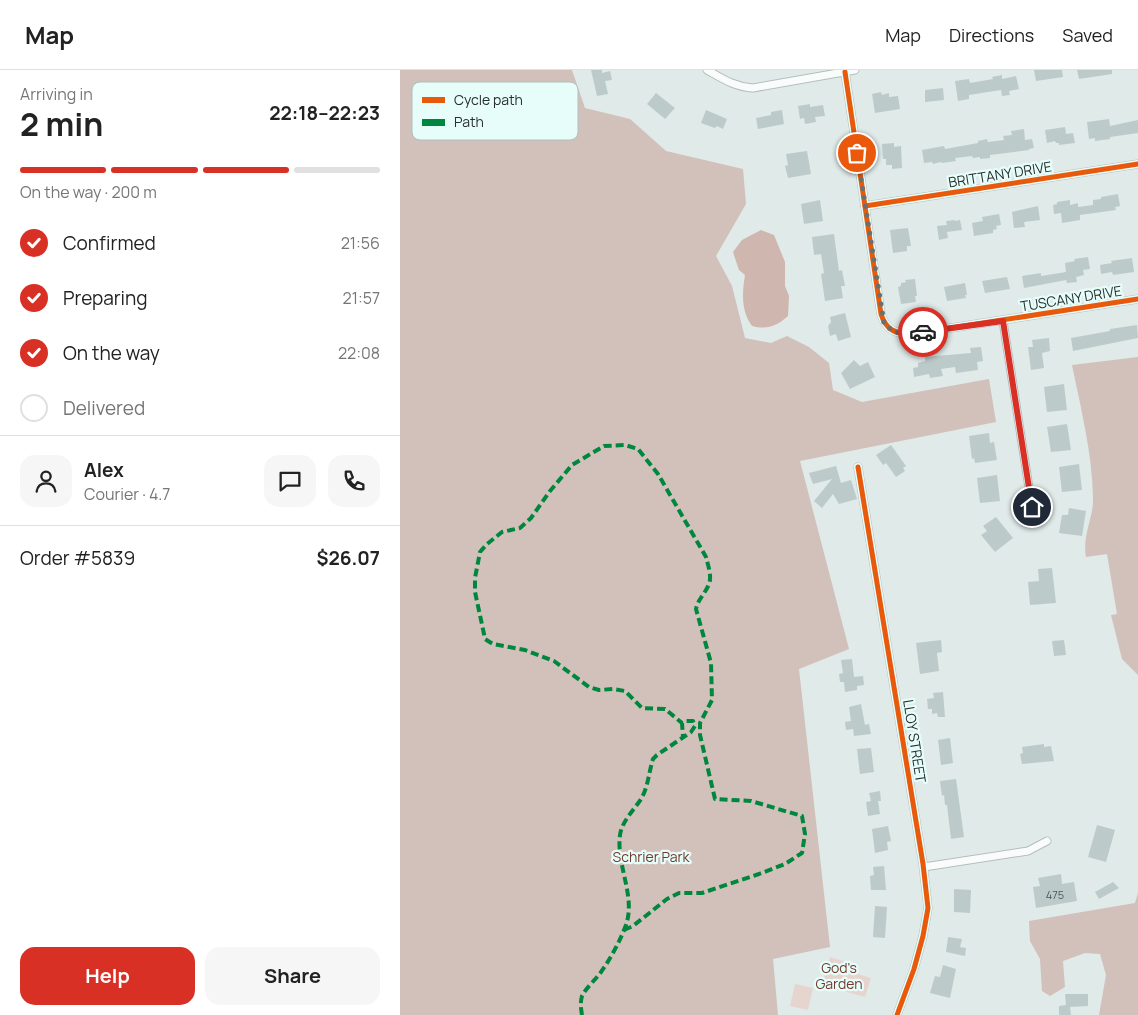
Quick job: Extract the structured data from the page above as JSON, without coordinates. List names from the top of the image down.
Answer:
{
  "streets": {
    "street": ["BRITTANY DRIVE", "TUSCANY DRIVE", "LLOY STREET"]
  },
  "crossings": [
    ["BRITTANY DRIVE", "TUSCANY DRIVE"]
  ],
  "parks": ["Schrier Park", "God's Garden"],
  "house_numbers": ["475"],
  "legend": ["Cycle path", "Path"],
  "page": {
    "header": "Map",
    "nav": ["Map", "Directions", "Saved"],
    "heading": ["2 min", "Arriving in", "22:18–22:23"],
    "panel": [
      "Alex",
      "Courier · 4.7",
      "Order #5839",
      "$26.07"
    ],
    "bar": "On the way · 200 m",
    "list": [
      ["Confirmed", "21:56"],
      ["Preparing", "21:57"],
      ["On the way", "22:08"],
      "Delivered"
    ],
    "buttons": ["Help", "Share"]
  }
}
